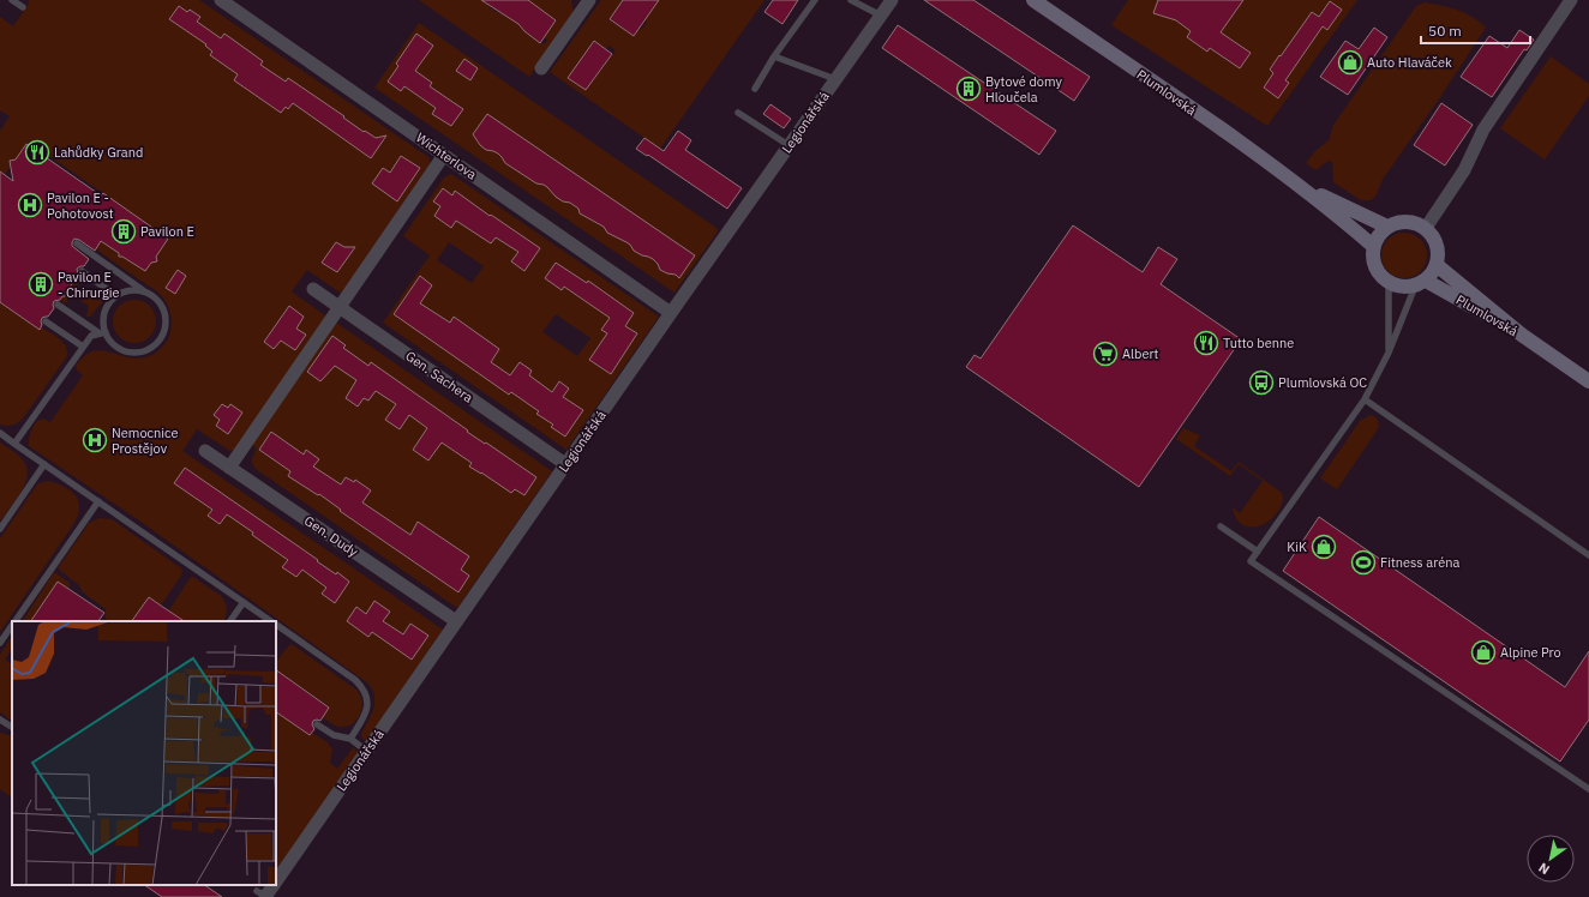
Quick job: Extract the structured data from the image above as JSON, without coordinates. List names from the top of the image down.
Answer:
{
  "streets": {
    "main road": ["Plumlovská"],
    "street": [
      "Legionářská",
      "Wichterlova",
      "Gen. Sachera",
      "Gen. Dudy"
    ]
  },
  "crossings": [
    ["Legionářská", "Wichterlova"],
    ["Legionářská", "Gen. Sachera"],
    ["Legionářská", "Gen. Dudy"]
  ],
  "places": {
    "shop": ["Auto Hlaváček", "KiK", "Alpine Pro"],
    "building": ["Bytové domy Hloučela", "Pavilon E", "Pavilon E - Chirurgie"],
    "restaurant": ["Lahůdky Grand", "Tutto benne"],
    "hospital": ["Pavilon E - Pohotovost", "Nemocnice Prostějov"],
    "supermarket": ["Albert"],
    "bus stop": ["Plumlovská OC"],
    "sports": ["Fitness aréna"]
  },
  "scale_bar": "50 m",
  "north": "bottom left"
}
